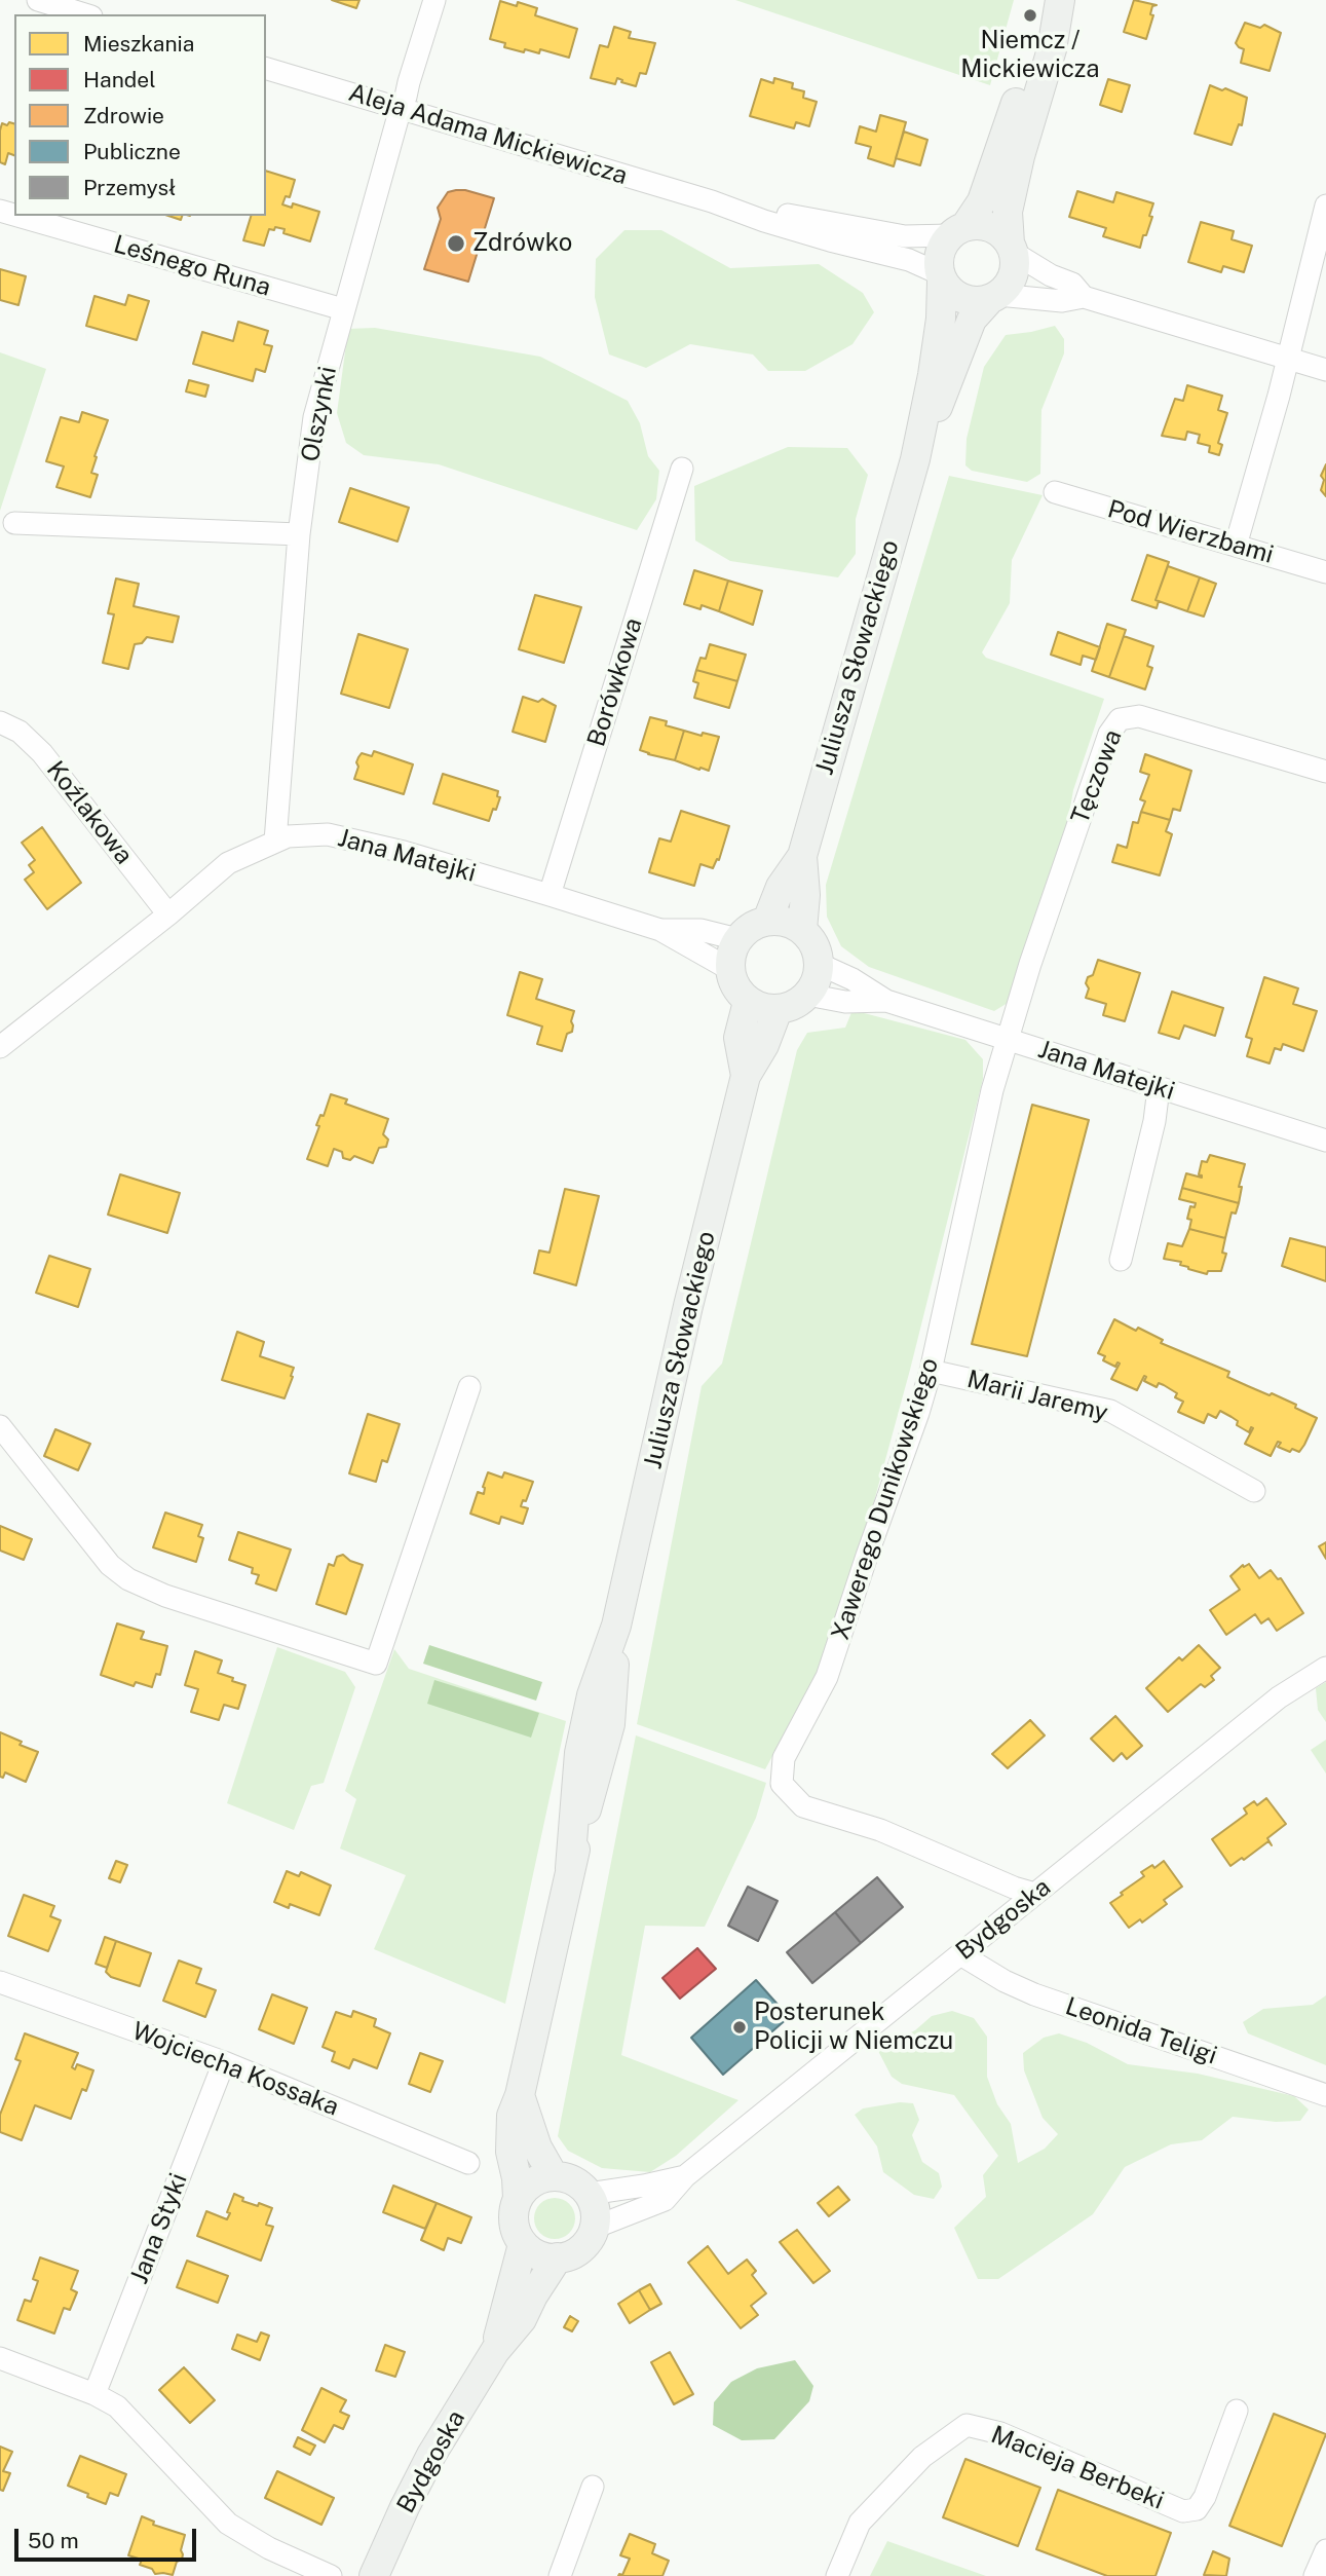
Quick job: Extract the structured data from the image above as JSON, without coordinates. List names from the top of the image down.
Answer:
{
  "streets": {
    "street": [
      "Aleja Adama Mickiewicza",
      "Leśnego Runa",
      "Olszynki",
      "Pod Wierzbami",
      "Juliusza Słowackiego",
      "Borówkowa",
      "Tęczowa",
      "Koźlakowa",
      "Jana Matejki",
      "Marii Jaremy",
      "Xawerego Dunikowskiego",
      "Bydgoska",
      "Leonida Teligi",
      "Wojciecha Kossaka",
      "Jana Styki",
      "Macieja Berbeki"
    ]
  },
  "crossings": [
    ["Aleja Adama Mickiewicza", "Olszynki"],
    ["Aleja Adama Mickiewicza", "Juliusza Słowackiego"],
    ["Leśnego Runa", "Olszynki"],
    ["Olszynki", "Jana Matejki"],
    ["Juliusza Słowackiego", "Jana Matejki"],
    ["Juliusza Słowackiego", "Bydgoska"],
    ["Borówkowa", "Jana Matejki"],
    ["Tęczowa", "Jana Matejki"],
    ["Tęczowa", "Xawerego Dunikowskiego"],
    ["Koźlakowa", "Jana Matejki"],
    ["Jana Matejki", "Xawerego Dunikowskiego"],
    ["Marii Jaremy", "Xawerego Dunikowskiego"],
    ["Xawerego Dunikowskiego", "Bydgoska"],
    ["Bydgoska", "Leonida Teligi"],
    ["Wojciecha Kossaka", "Jana Styki"]
  ],
  "places": ["Niemcz / Mickiewicza", "Zdrówko", "Posterunek Policji w Niemczu"],
  "legend": [
    "Mieszkania",
    "Handel",
    "Zdrowie",
    "Publiczne",
    "Przemysł"
  ],
  "scale_bar": "50 m"
}
